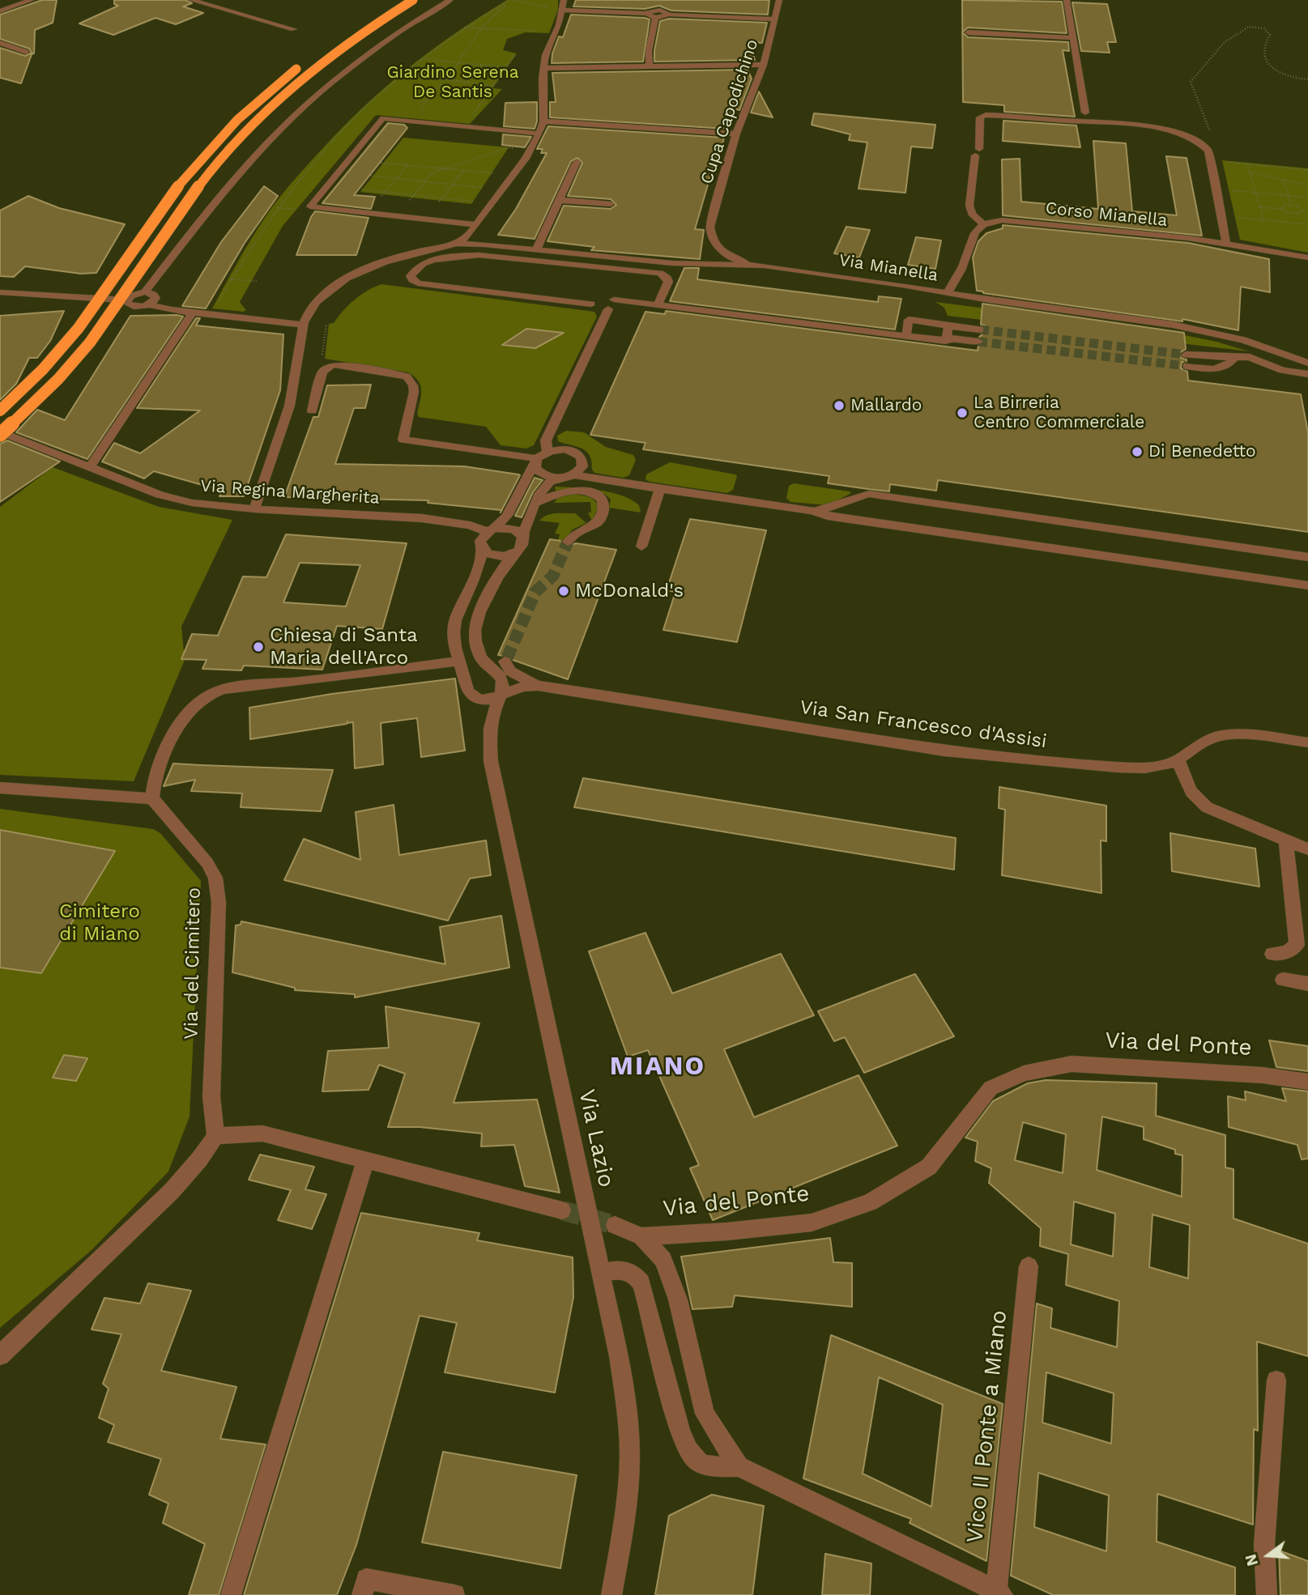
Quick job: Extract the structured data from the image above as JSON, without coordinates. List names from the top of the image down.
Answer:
{
  "streets": {
    "street": [
      "Cupa Capodichino",
      "Corso Mianella",
      "Via Mianella",
      "Via Regina Margherita",
      "Via San Francesco d'Assisi",
      "Via del Cimitero",
      "Via del Ponte",
      "Via Lazio",
      "Vico II Ponte a Miano"
    ]
  },
  "crossings": [
    ["Cupa Capodichino", "Via Mianella"],
    ["Via San Francesco d'Assisi", "Via Lazio"]
  ],
  "districts": ["MIANO"],
  "parks": ["Giardino Serena De Santis", "Cimitero di Miano"],
  "places": [
    "Mallardo",
    "La Birreria Centro Commerciale",
    "Di Benedetto",
    "McDonald's",
    "Chiesa di Santa Maria dell'Arco"
  ],
  "north": "left"
}
